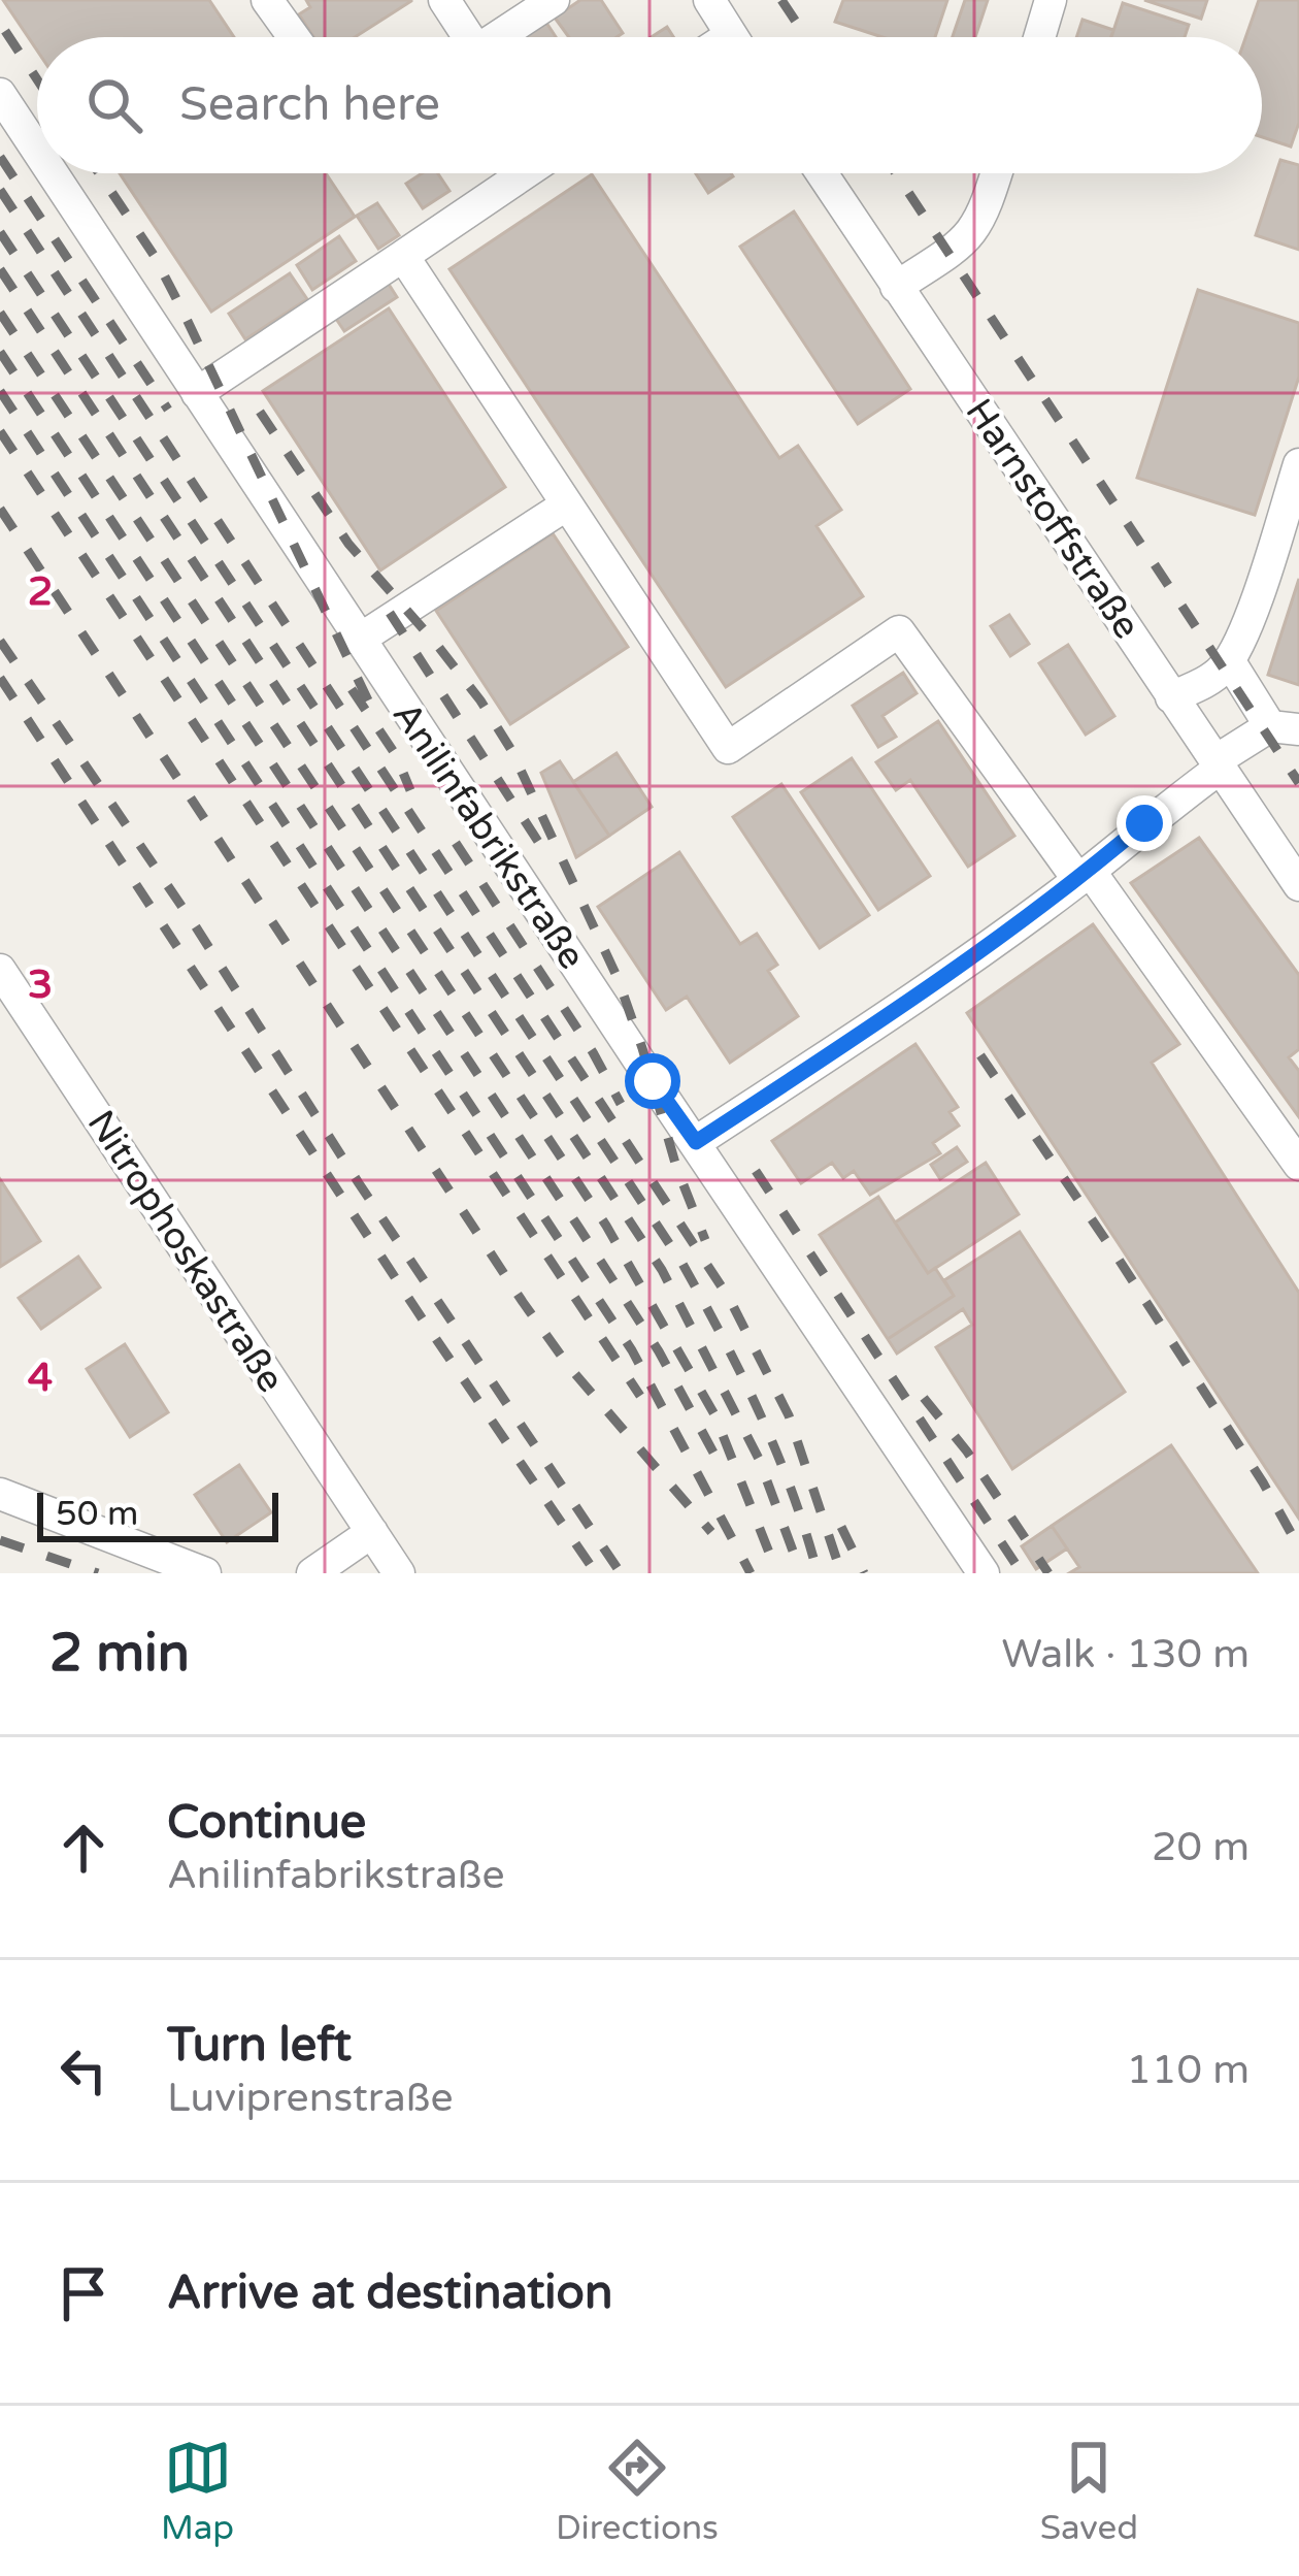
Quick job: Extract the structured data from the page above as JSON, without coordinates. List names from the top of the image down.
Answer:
{
  "streets": {
    "street": ["Harnstoffstraße", "Anilinfabrikstraße", "Nitrophoskastraße"]
  },
  "scale_bar": "50 m",
  "page": {
    "search": "Search here",
    "scale": "50 m",
    "heading": ["2 min", "Walk · 130 m"],
    "list": [
      ["Continue", "Anilinfabrikstraße", "20 m"],
      ["Turn left", "Luviprenstraße", "110 m"],
      "Arrive at destination"
    ],
    "nav": ["Map", "Directions", "Saved"]
  },
  "grid": {
    "rows": ["2", "3", "4"]
  }
}
